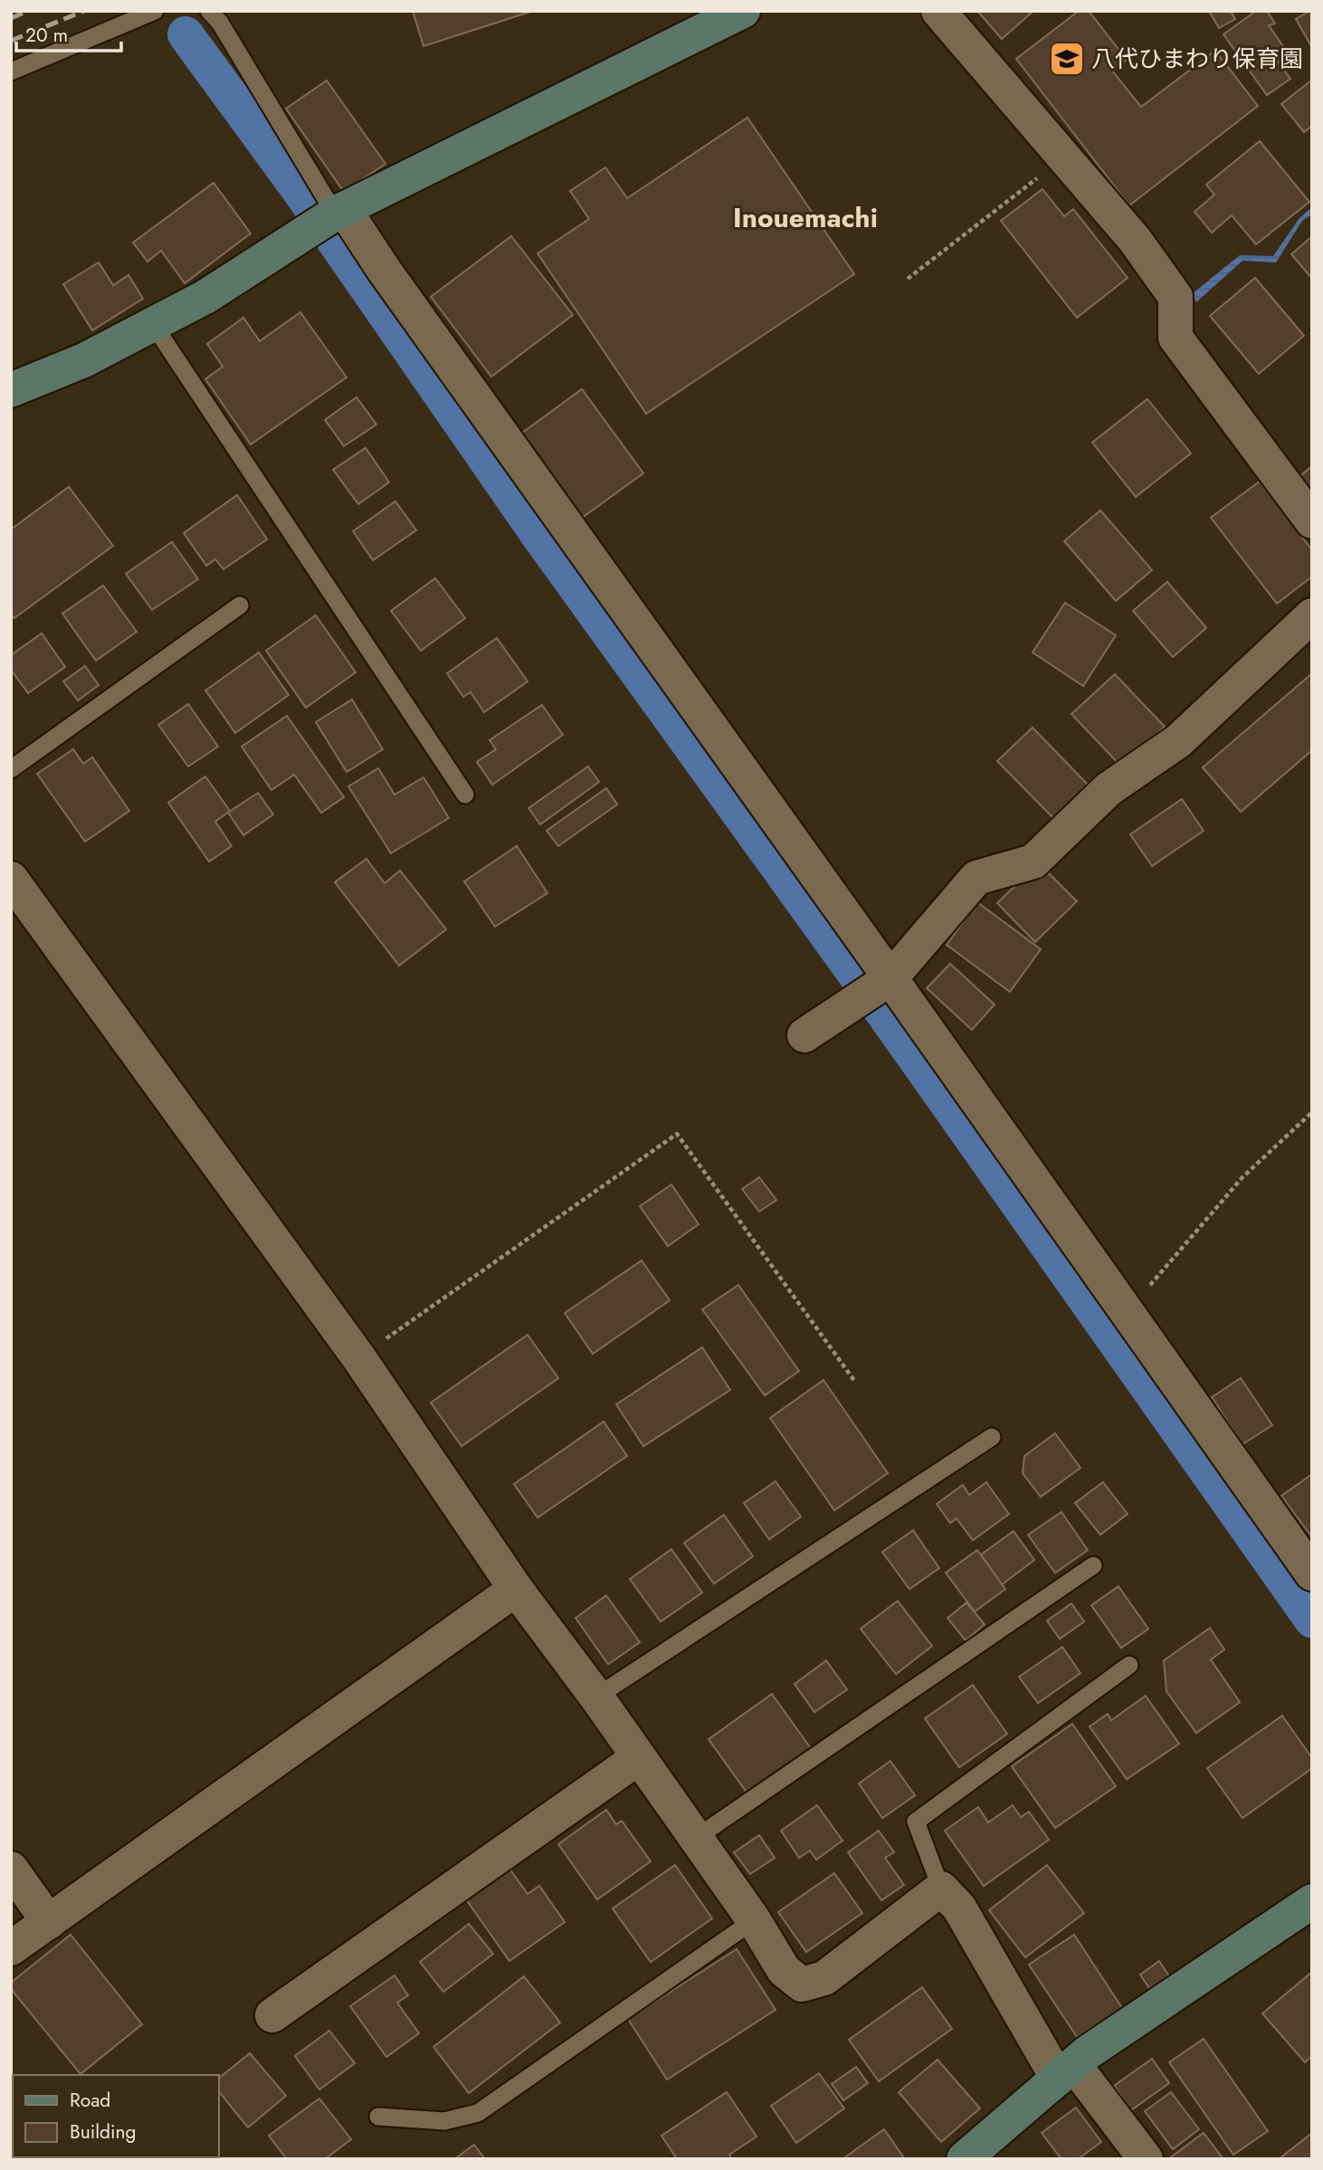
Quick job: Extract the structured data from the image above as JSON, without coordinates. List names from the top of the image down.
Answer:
{
  "districts": ["Inouemachi"],
  "places": {
    "school or university": ["八代ひまわり保育園"]
  },
  "legend": ["Road", "Building"],
  "scale_bar": "20 m"
}
